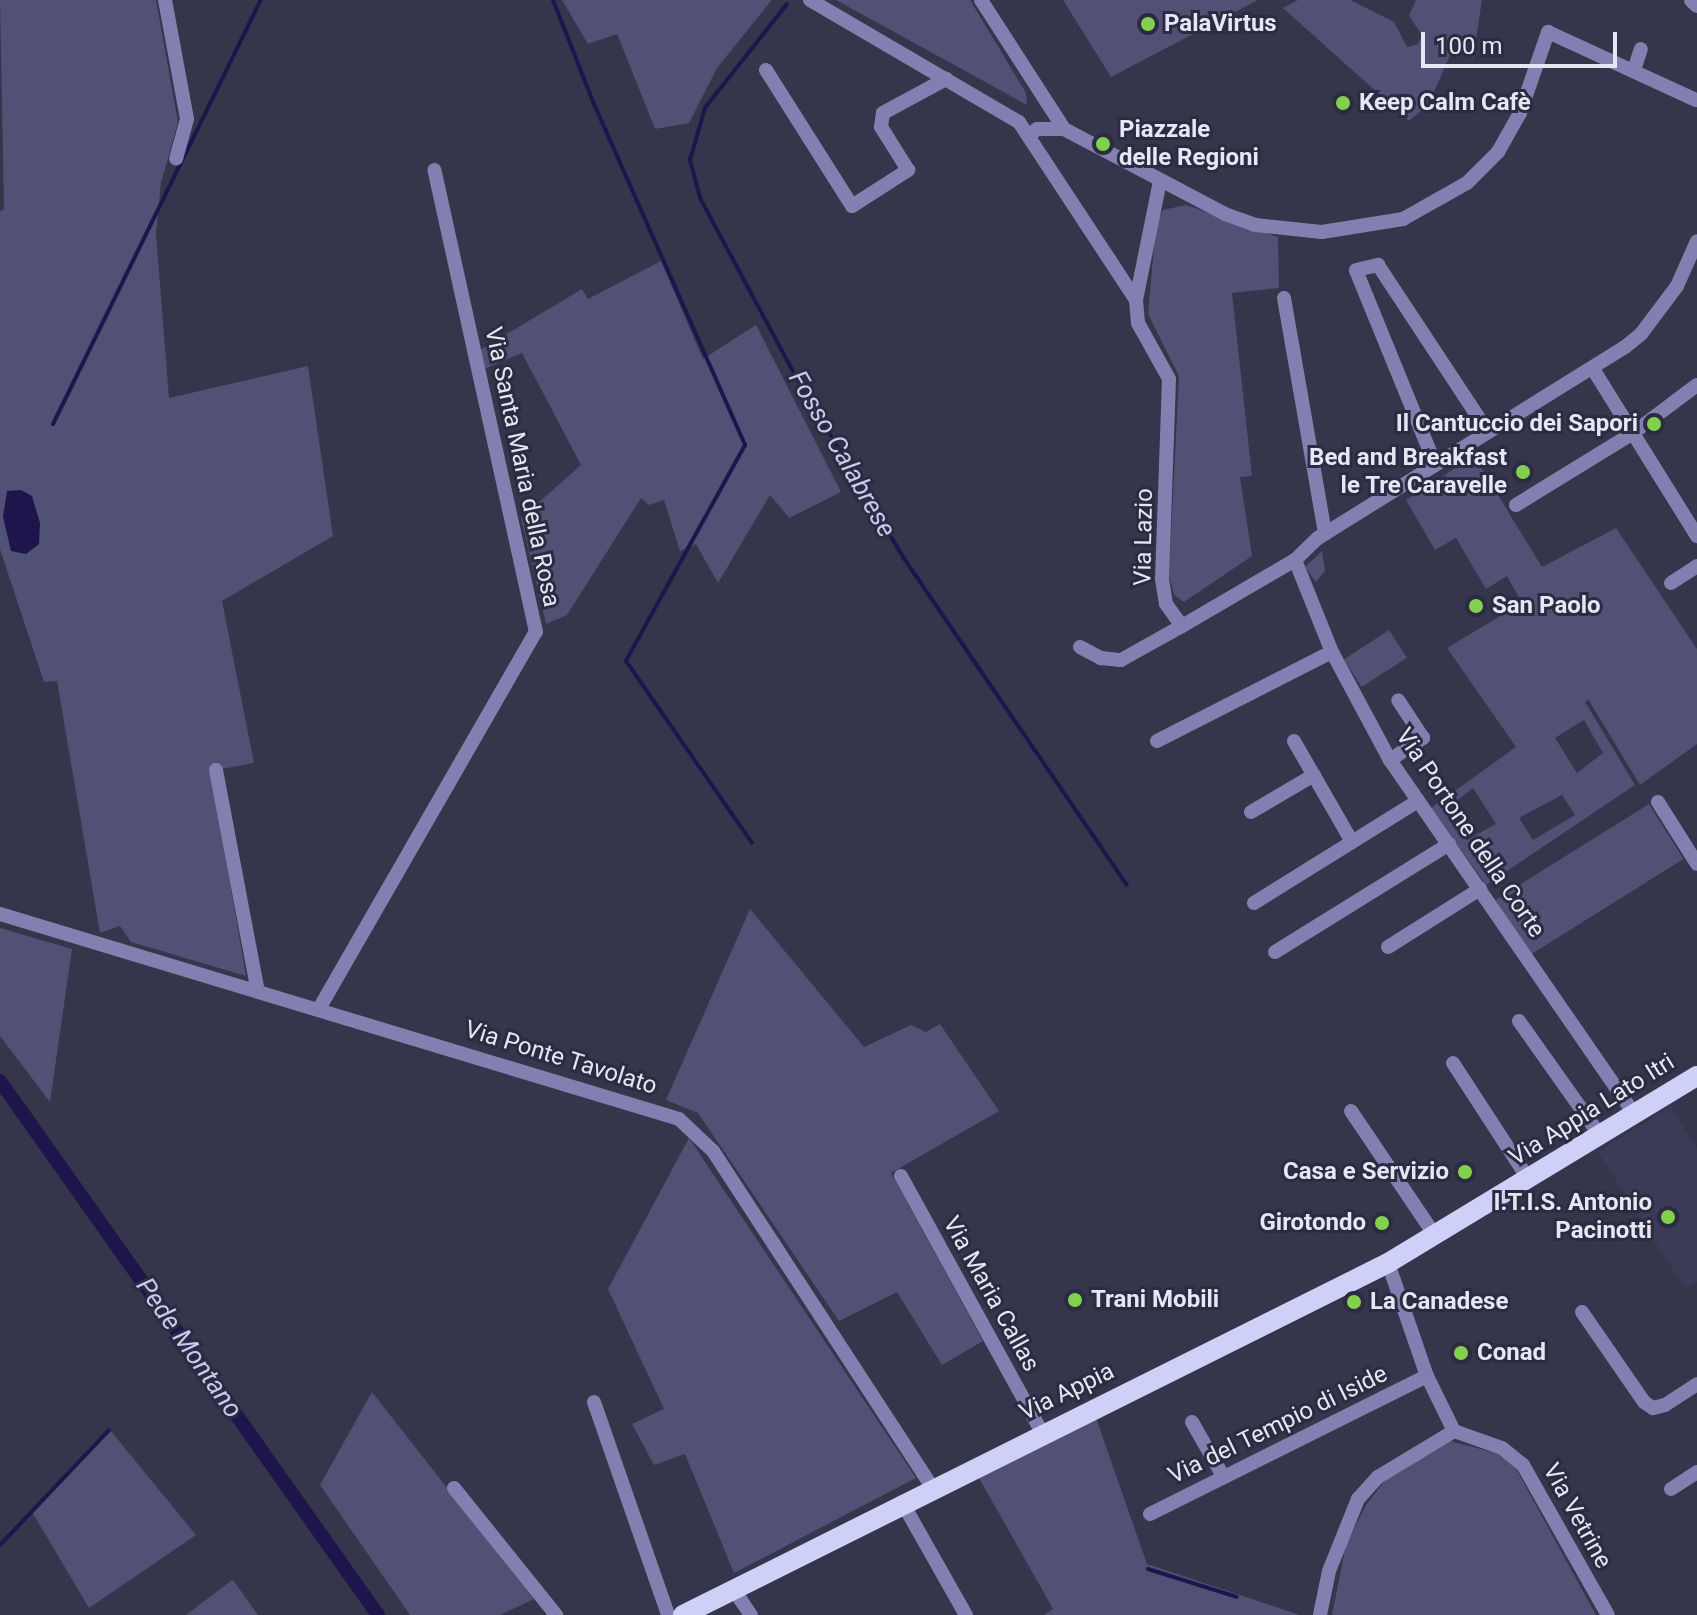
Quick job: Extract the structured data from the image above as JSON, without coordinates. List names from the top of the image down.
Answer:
{
  "streets": {
    "main road": ["Via Appia Lato Itri", "Via Appia"],
    "street": [
      "Via Santa Maria della Rosa",
      "Via Lazio",
      "Via Portone della Corte",
      "Via Ponte Tavolato",
      "Via Maria Callas",
      "Via del Tempio di Iside",
      "Via Vetrine"
    ]
  },
  "crossings": [
    ["Via Santa Maria della Rosa", "Via Ponte Tavolato"],
    ["Via Portone della Corte", "Via Appia Lato Itri"],
    ["Via Ponte Tavolato", "Via Appia"],
    ["Via Appia Lato Itri", "Via Appia"],
    ["Via Maria Callas", "Via Appia"]
  ],
  "water": ["Fosso Calabrese", "Pede Montano"],
  "places": [
    "PalaVirtus",
    "Keep Calm Cafè",
    "Piazzale delle Regioni",
    "Il Cantuccio dei Sapori",
    "Bed and Breakfast le Tre Caravelle",
    "San Paolo",
    "Casa e Servizio",
    "I.T.I.S. Antonio Pacinotti",
    "Girotondo",
    "Trani Mobili",
    "La Canadese",
    "Conad"
  ],
  "scale_bar": "100 m"
}
